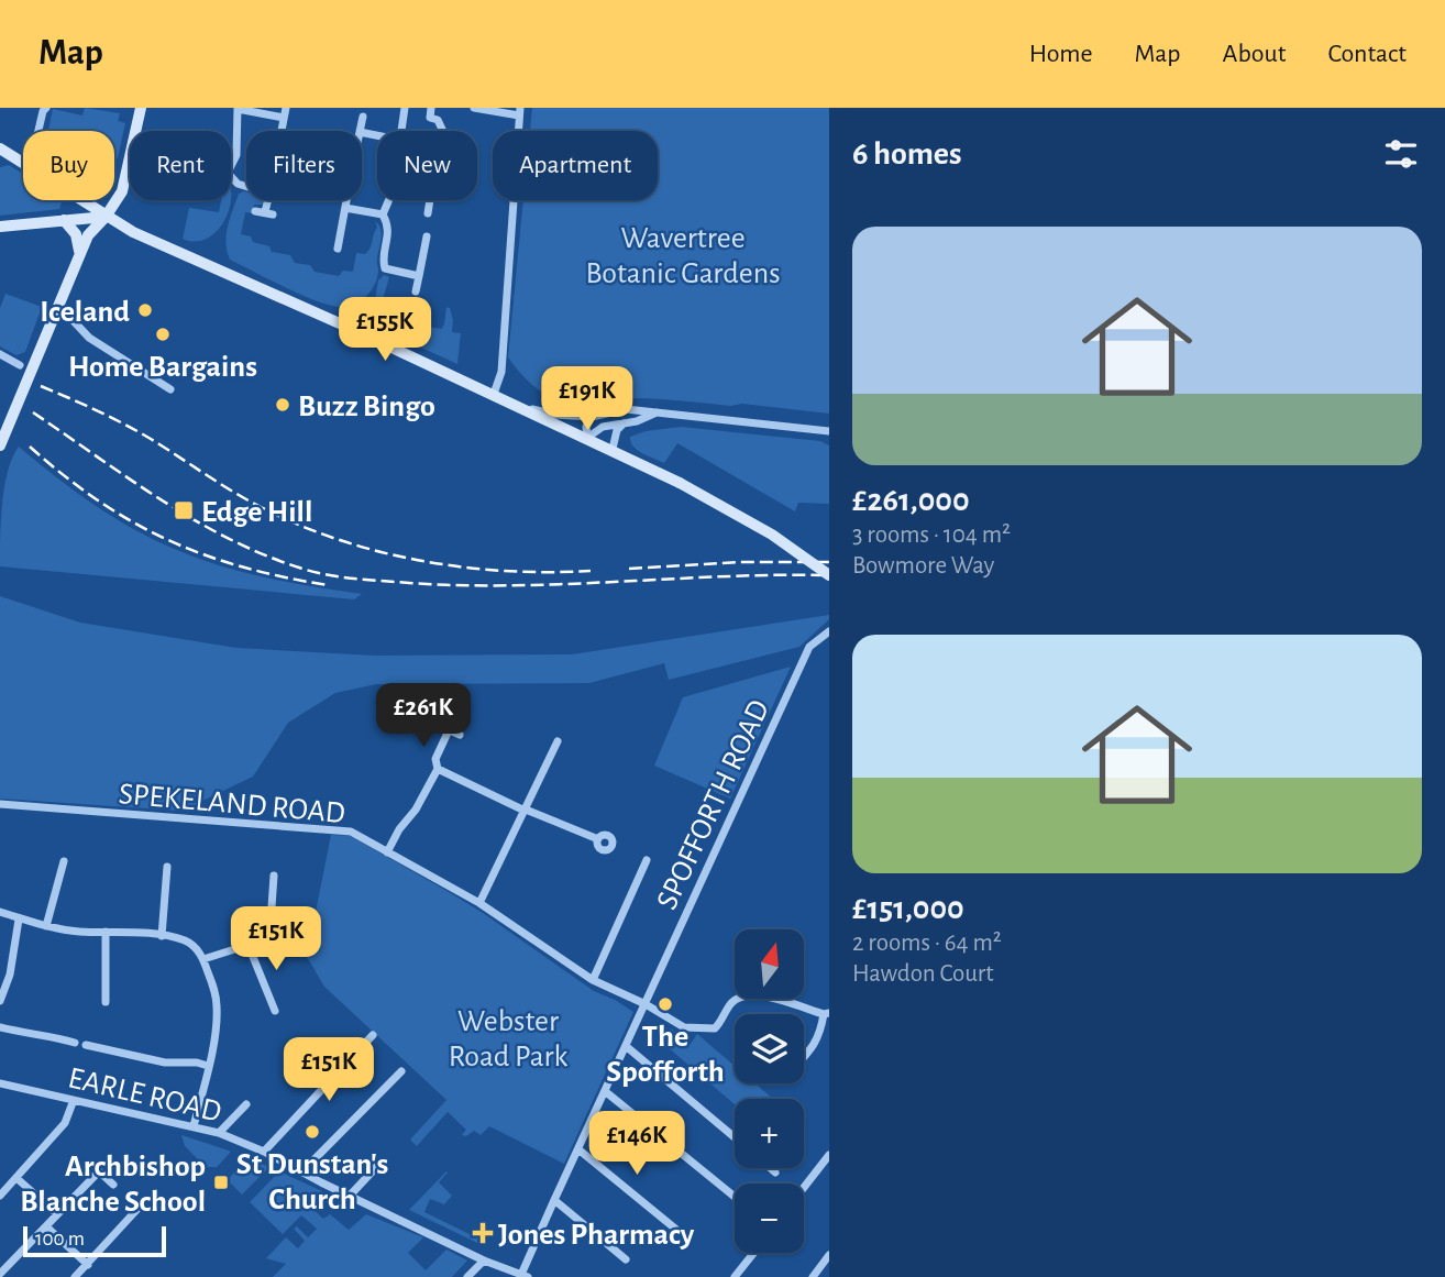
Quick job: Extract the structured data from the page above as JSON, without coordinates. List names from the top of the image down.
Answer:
{
  "streets": {
    "street": ["SPEKELAND ROAD", "SPOFFORTH ROAD", "EARLE ROAD"]
  },
  "crossings": [
    ["SPEKELAND ROAD", "SPOFFORTH ROAD"],
    ["SPOFFORTH ROAD", "EARLE ROAD"]
  ],
  "parks": ["Wavertree Botanic Gardens", "Webster Road Park"],
  "places": {
    "other": [
      "Iceland",
      "Home Bargains",
      "Buzz Bingo",
      "The Spofforth",
      "St Dunstan's Church"
    ],
    "transit": ["Edge Hill", "Archbishop Blanche School"],
    "health": ["Jones Pharmacy"]
  },
  "scale_bar": "100 m",
  "north": "top",
  "page": {
    "header": "Map",
    "nav": [
      "Home",
      "Map",
      "About",
      "Contact"
    ],
    "heading": "6 homes",
    "chip": [
      "Buy",
      "Rent",
      "Filters",
      "New",
      "Apartment"
    ],
    "list": [
      {
        "name": "£261,000",
        "note": "3 rooms · 104 m² · Bowmore Way"
      },
      {
        "name": "£151,000",
        "note": "2 rooms · 64 m² · Hawdon Court"
      }
    ],
    "price": [
      "£155K",
      "£191K",
      "£261K",
      "£151K",
      "£151K",
      "£146K"
    ],
    "map_buttons": ["+", "−"],
    "scale": "100 m"
  }
}
